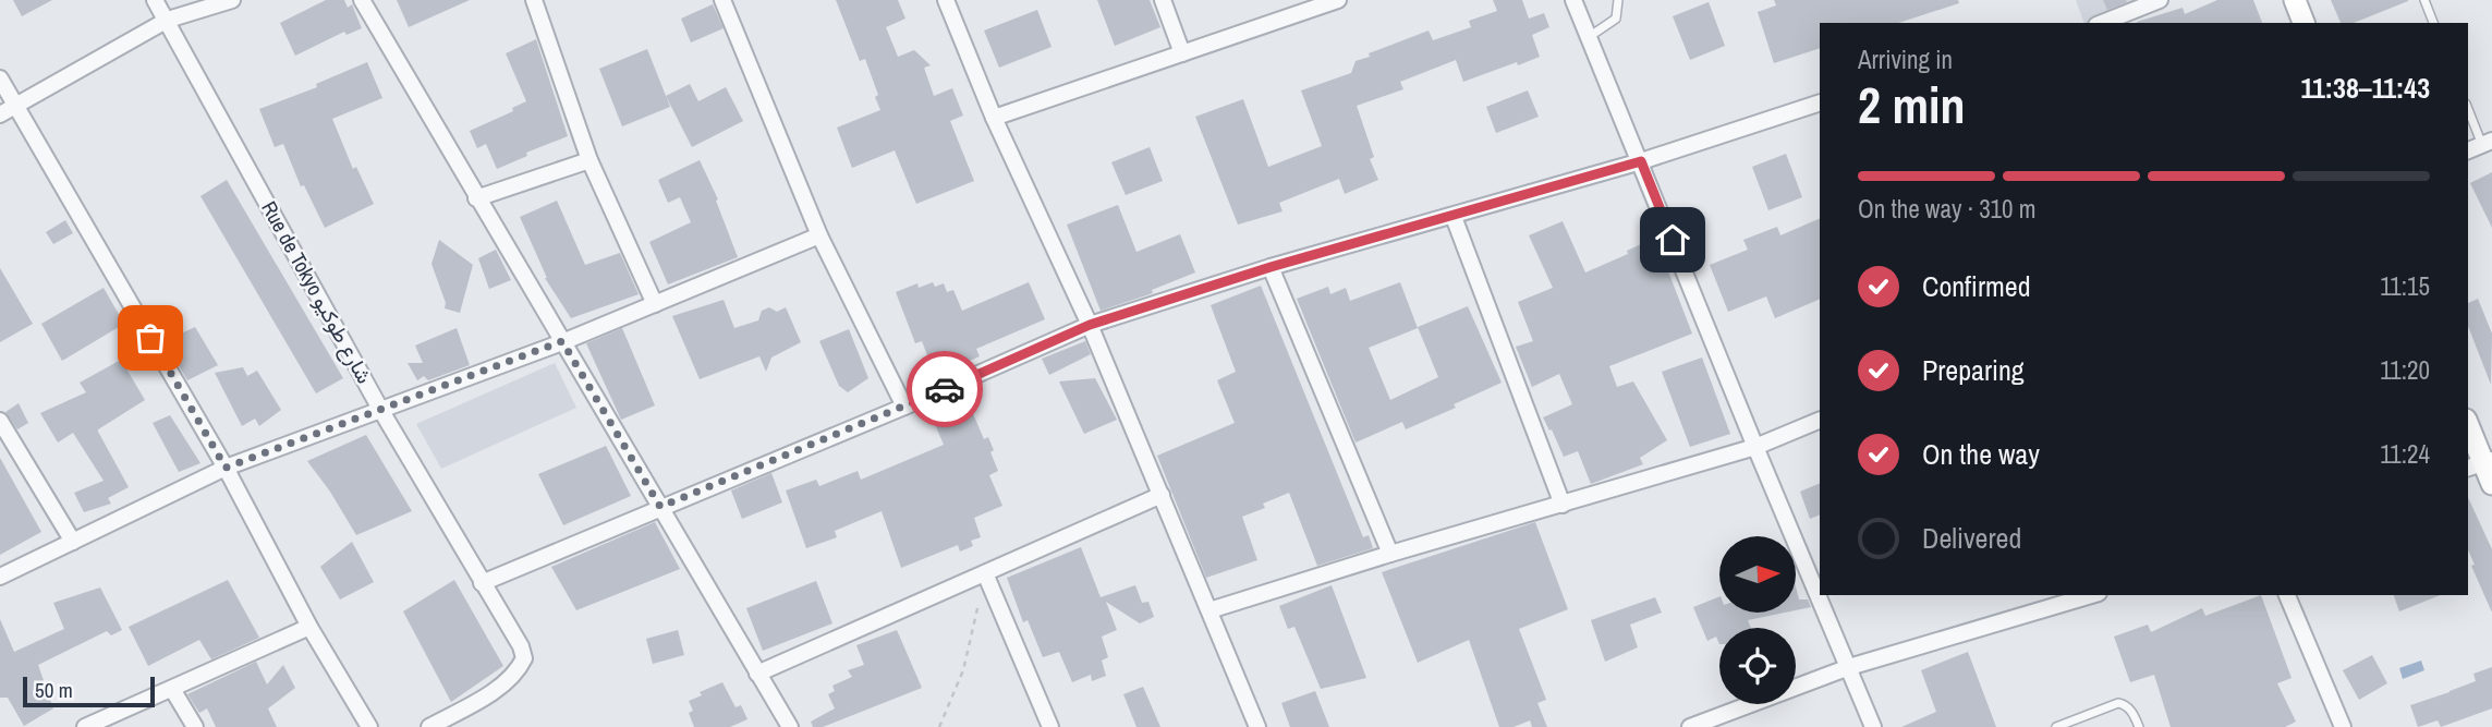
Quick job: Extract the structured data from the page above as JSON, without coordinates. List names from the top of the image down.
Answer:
{
  "streets": {
    "street": ["Rue de Tokyo شارع طوكيو"]
  },
  "scale_bar": "50 m",
  "north": "right",
  "page": {
    "heading": ["2 min", "Arriving in", "11:38–11:43"],
    "bar": "On the way · 310 m",
    "list": [
      ["Confirmed", "11:15"],
      ["Preparing", "11:20"],
      ["On the way", "11:24"],
      "Delivered"
    ],
    "scale": "50 m"
  }
}
